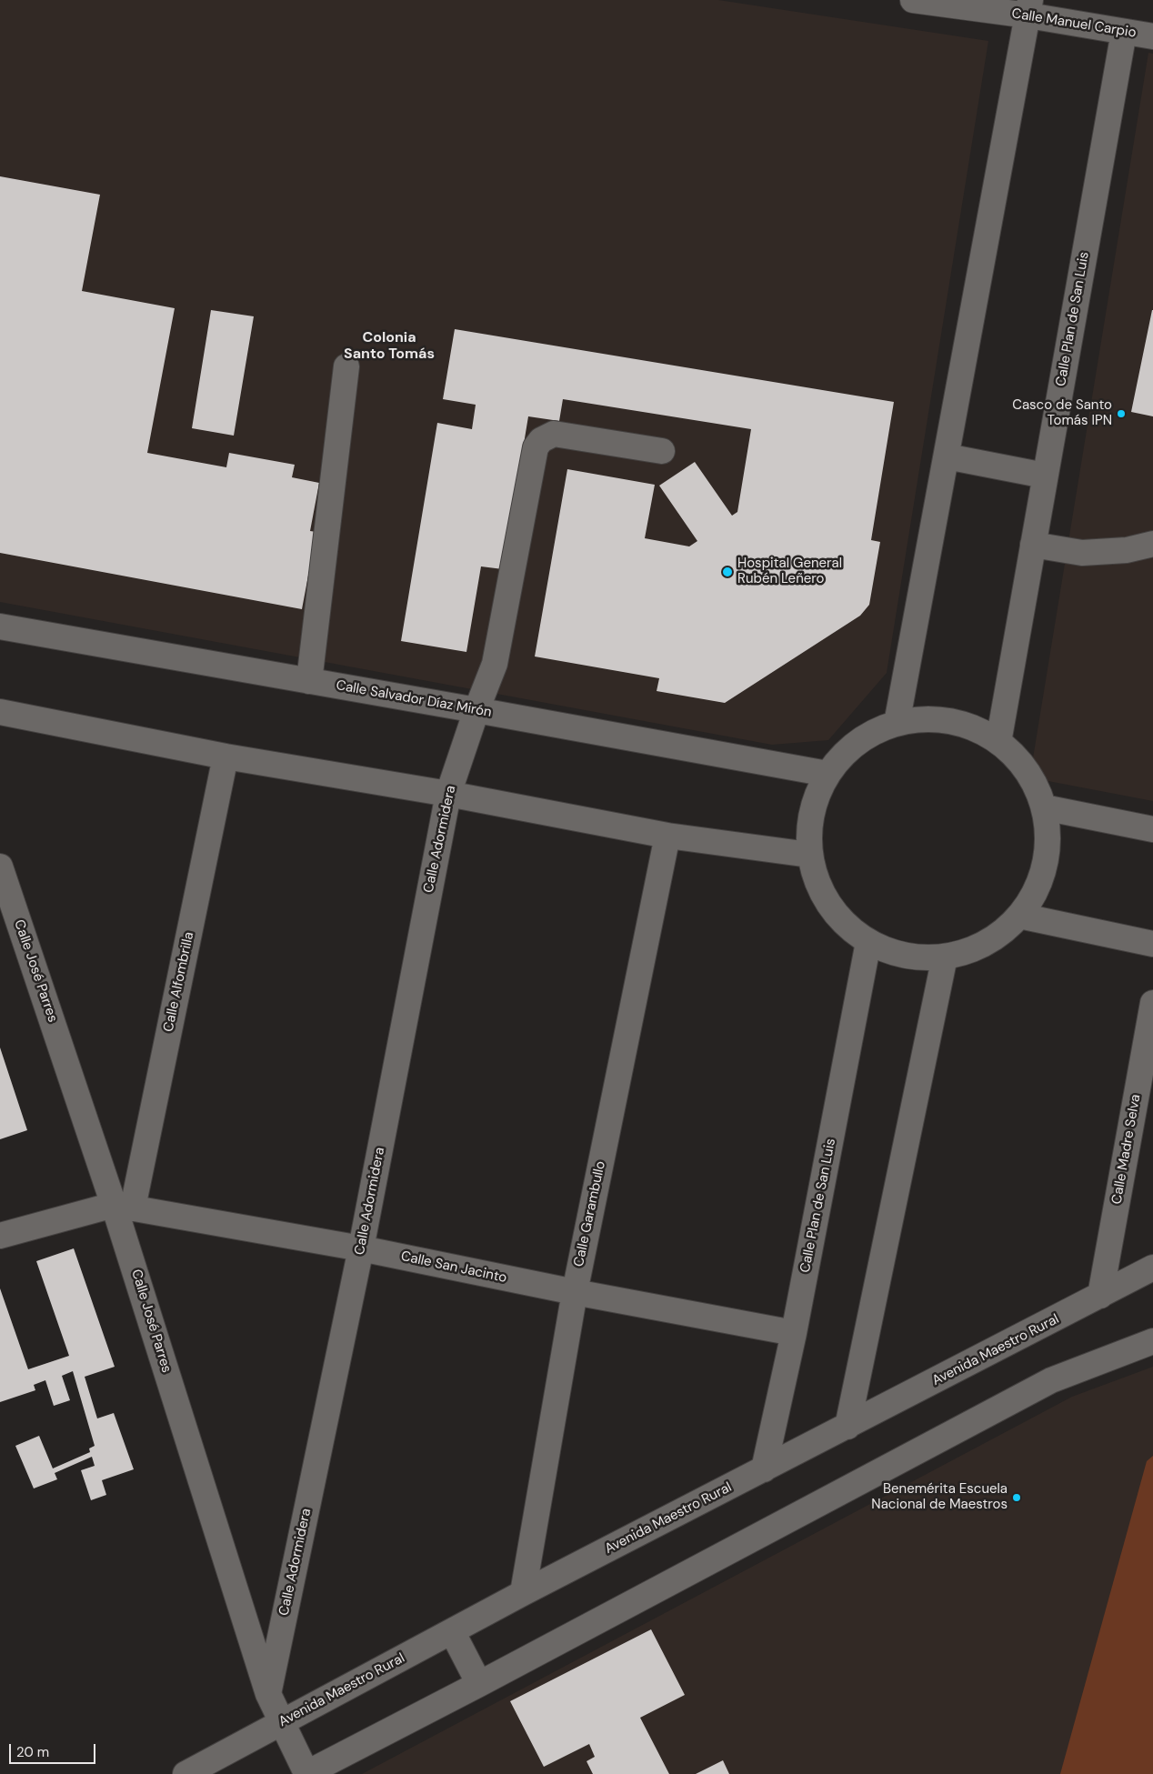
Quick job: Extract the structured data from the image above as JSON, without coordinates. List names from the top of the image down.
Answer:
{
  "streets": {
    "street": [
      "Calle Manuel Carpio",
      "Calle Plan de San Luis",
      "Calle Salvador Díaz Mirón",
      "Calle Adormidera",
      "Calle José Parres",
      "Calle Alfombrilla",
      "Calle Madre Selva",
      "Calle Garambullo",
      "Calle San Jacinto",
      "Avenida Maestro Rural"
    ]
  },
  "crossings": [
    ["Calle Manuel Carpio", "Calle Plan de San Luis"],
    ["Calle Plan de San Luis", "Calle San Jacinto"],
    ["Calle Plan de San Luis", "Avenida Maestro Rural"],
    ["Calle Salvador Díaz Mirón", "Calle Adormidera"],
    ["Calle Adormidera", "Calle José Parres"],
    ["Calle Adormidera", "Calle San Jacinto"],
    ["Calle José Parres", "Calle Alfombrilla"],
    ["Calle José Parres", "Calle San Jacinto"],
    ["Calle José Parres", "Avenida Maestro Rural"],
    ["Calle Alfombrilla", "Calle San Jacinto"],
    ["Calle Madre Selva", "Avenida Maestro Rural"],
    ["Calle Garambullo", "Calle San Jacinto"],
    ["Calle Garambullo", "Avenida Maestro Rural"]
  ],
  "districts": ["Colonia Santo Tomás"],
  "places": ["Casco de Santo Tomás IPN", "Hospital General Rubén Leñero", "Benemérita Escuela Nacional de Maestros"],
  "scale_bar": "20 m"
}
